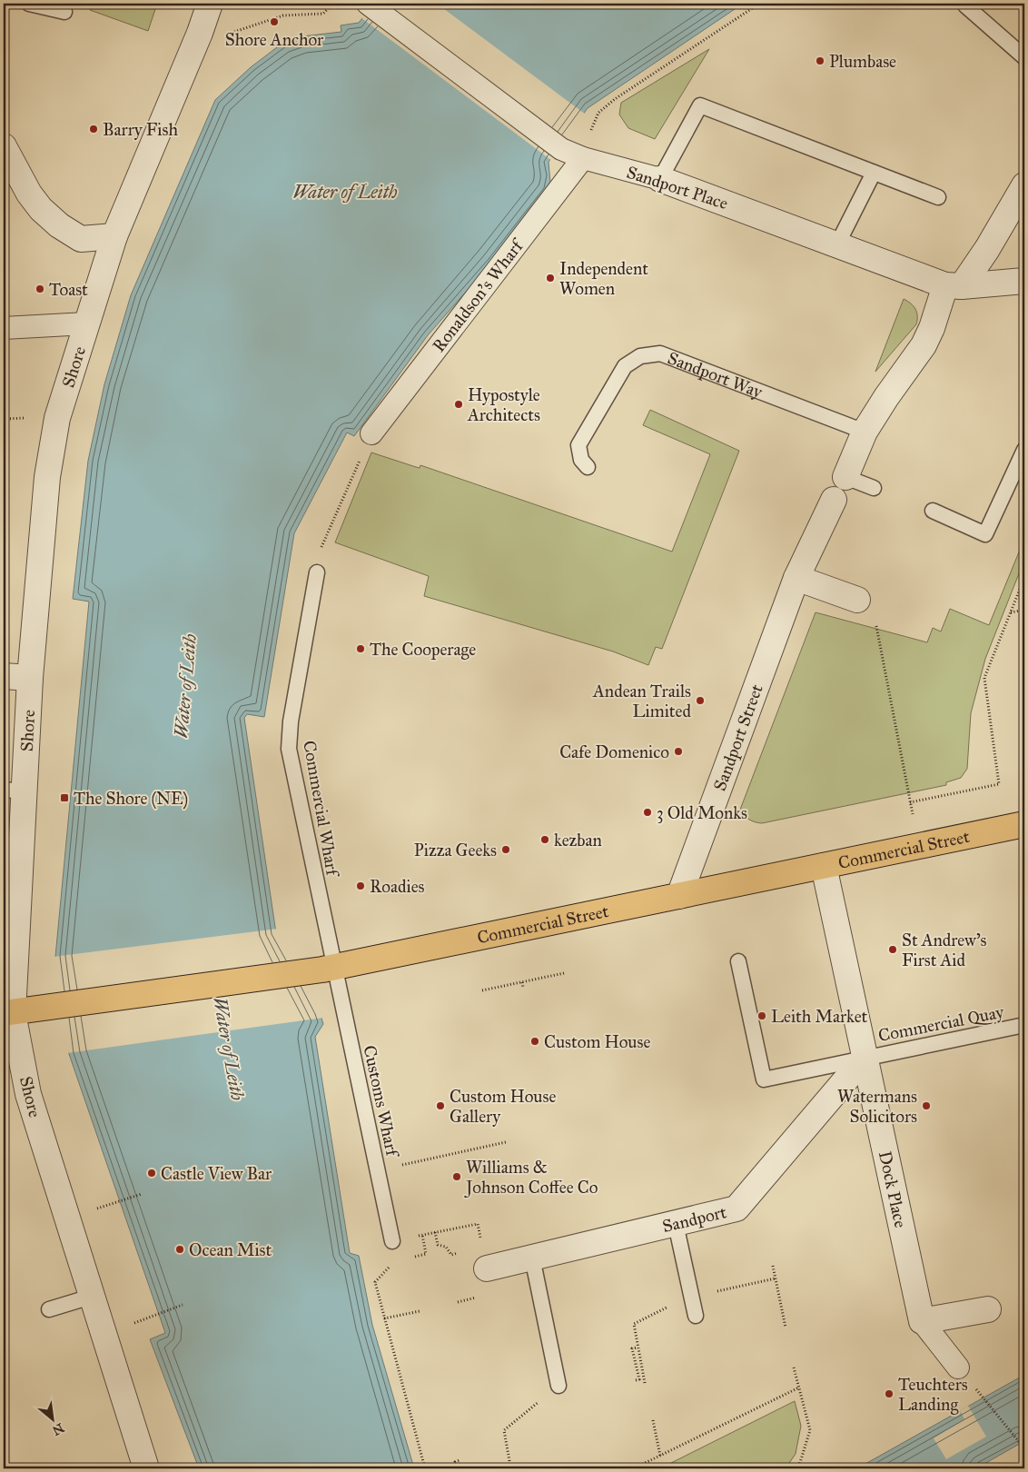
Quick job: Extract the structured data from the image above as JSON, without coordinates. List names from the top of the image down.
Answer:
{
  "streets": {
    "main road": ["Commercial Street"],
    "street": [
      "Sandport Place",
      "Ronaldson's Wharf",
      "Shore",
      "Sandport Street",
      "Dock Place",
      "Sandport"
    ],
    "lane": [
      "Sandport Way",
      "Commercial Wharf",
      "Commercial Quay",
      "Customs Wharf"
    ]
  },
  "crossings": [
    ["Sandport Place", "Ronaldson's Wharf"],
    ["Shore", "Commercial Street"],
    ["Sandport Street", "Commercial Street"],
    ["Commercial Wharf", "Commercial Street"],
    ["Commercial Wharf", "Customs Wharf"],
    ["Commercial Street", "Customs Wharf"],
    ["Commercial Street", "Dock Place"],
    ["Commercial Quay", "Dock Place"],
    ["Commercial Quay", "Sandport"],
    ["Dock Place", "Sandport"]
  ],
  "water": ["Water of Leith"],
  "places": {
    "other": [
      "Shore Anchor",
      "Plumbase",
      "Barry Fish",
      "Independent Women",
      "Toast",
      "Hypostyle Architects",
      "The Cooperage",
      "Andean Trails Limited",
      "Cafe Domenico",
      "3 Old Monks",
      "kezban",
      "Pizza Geeks",
      "Roadies",
      "St Andrew's First Aid",
      "Leith Market",
      "Custom House",
      "Custom House Gallery",
      "Watermans Solicitors",
      "Castle View Bar",
      "Williams & Johnson Coffee Co",
      "Ocean Mist",
      "Teuchters Landing"
    ],
    "transit": ["The Shore (NE)"]
  },
  "north": "bottom right"
}
